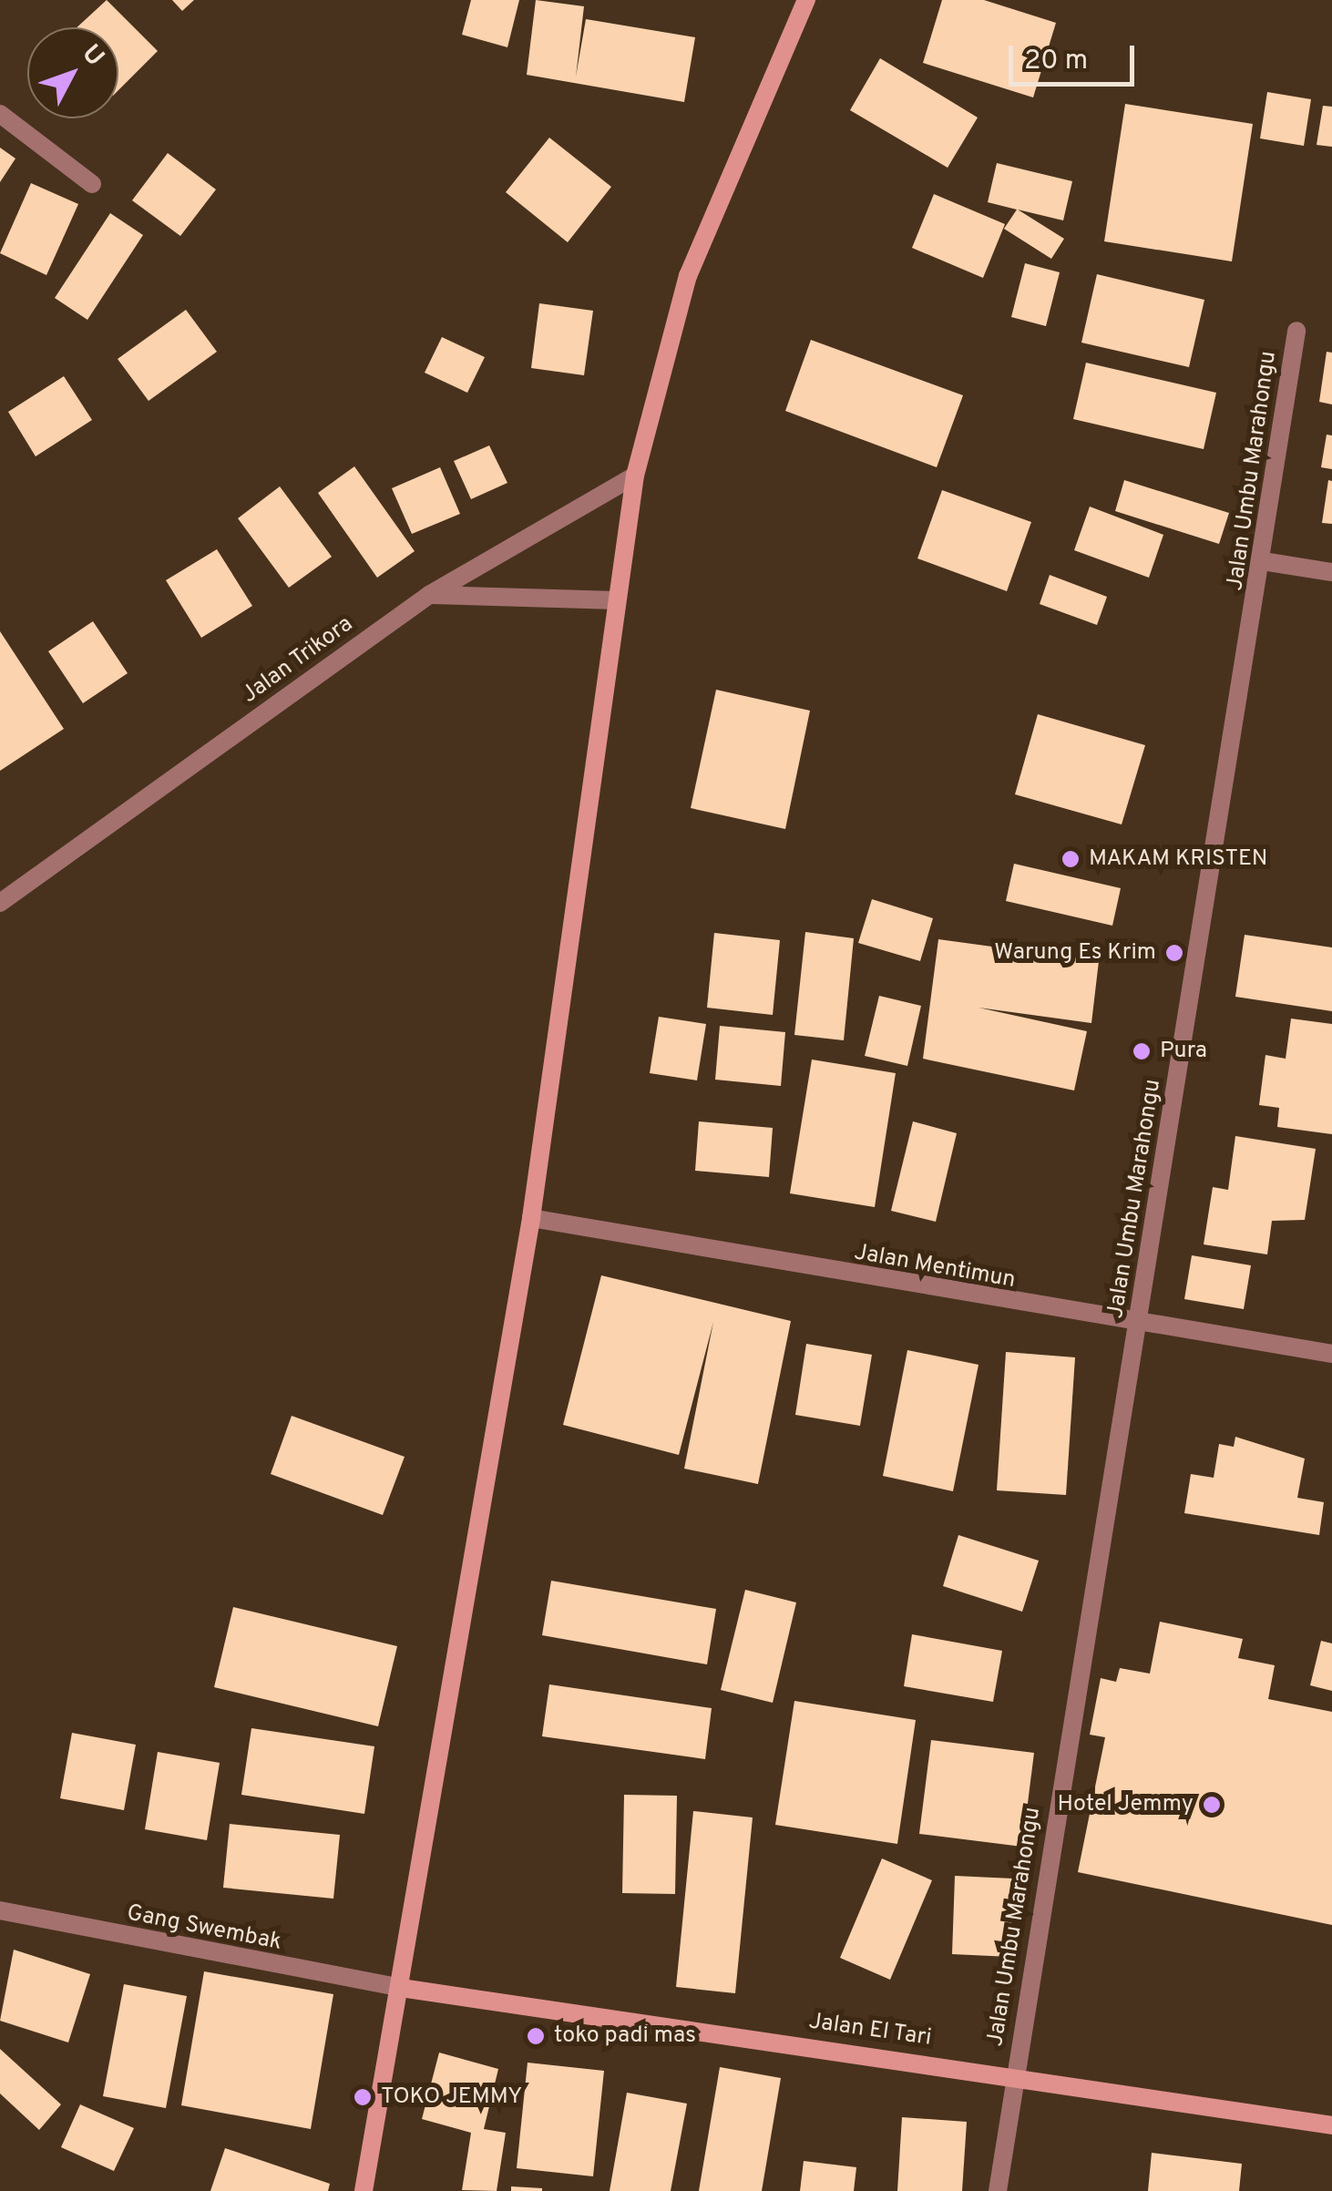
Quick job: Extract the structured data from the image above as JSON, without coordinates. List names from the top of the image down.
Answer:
{
  "streets": {
    "street": [
      "Jalan Umbu Marahongu",
      "Jalan Trikora",
      "Jalan Mentimun",
      "Gang Swembak",
      "Jalan El Tari"
    ]
  },
  "crossings": [
    ["Jalan Umbu Marahongu", "Jalan Mentimun"],
    ["Jalan Umbu Marahongu", "Jalan El Tari"],
    ["Gang Swembak", "Jalan El Tari"]
  ],
  "places": [
    "MAKAM KRISTEN",
    "Warung Es Krim",
    "Pura",
    "Hotel Jemmy",
    "toko padi mas",
    "TOKO JEMMY"
  ],
  "scale_bar": "20 m",
  "north": "top right"
}
